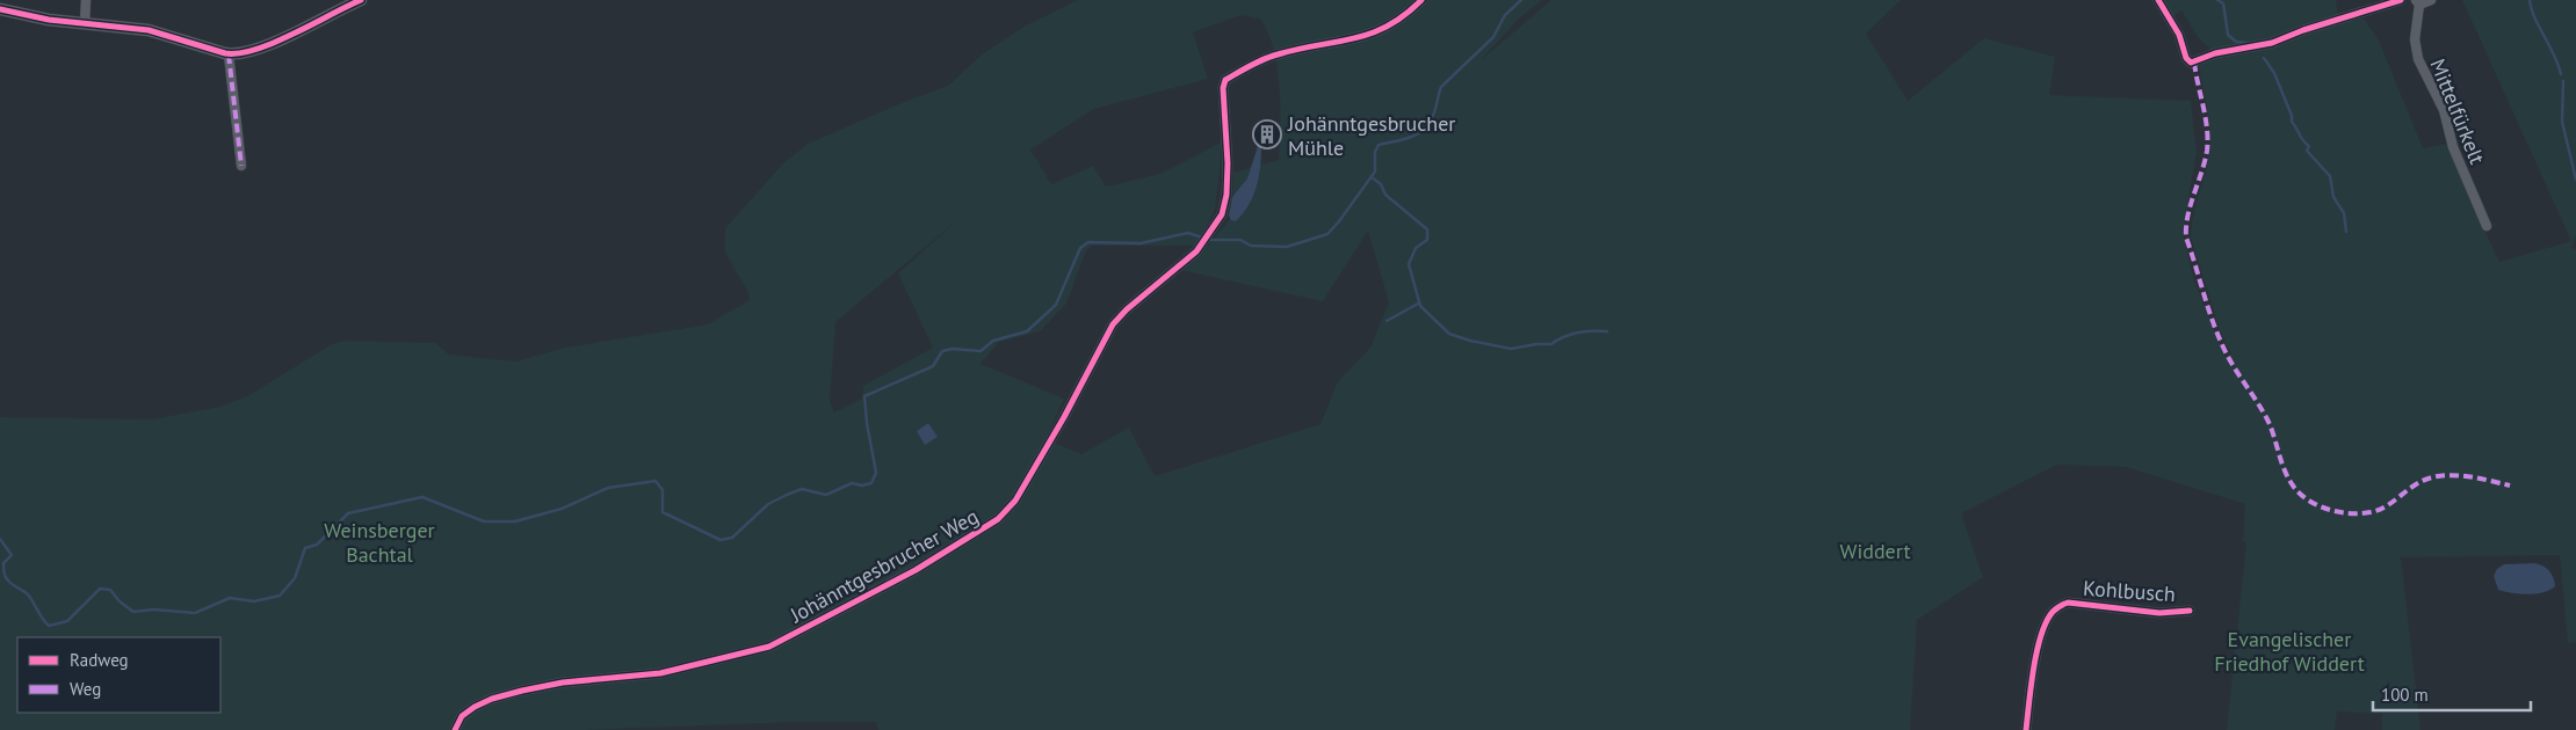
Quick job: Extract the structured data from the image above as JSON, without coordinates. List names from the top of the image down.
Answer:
{
  "streets": {
    "street": ["Mittelfürkelt", "Johänntgesbrucher Weg", "Kohlbusch"]
  },
  "parks": ["Weinsberger Bachtal", "Widdert", "Evangelischer Friedhof Widdert"],
  "places": {
    "building": ["Johänntgesbrucher Mühle"]
  },
  "legend": ["Radweg", "Weg"],
  "scale_bar": "100 m"
}
